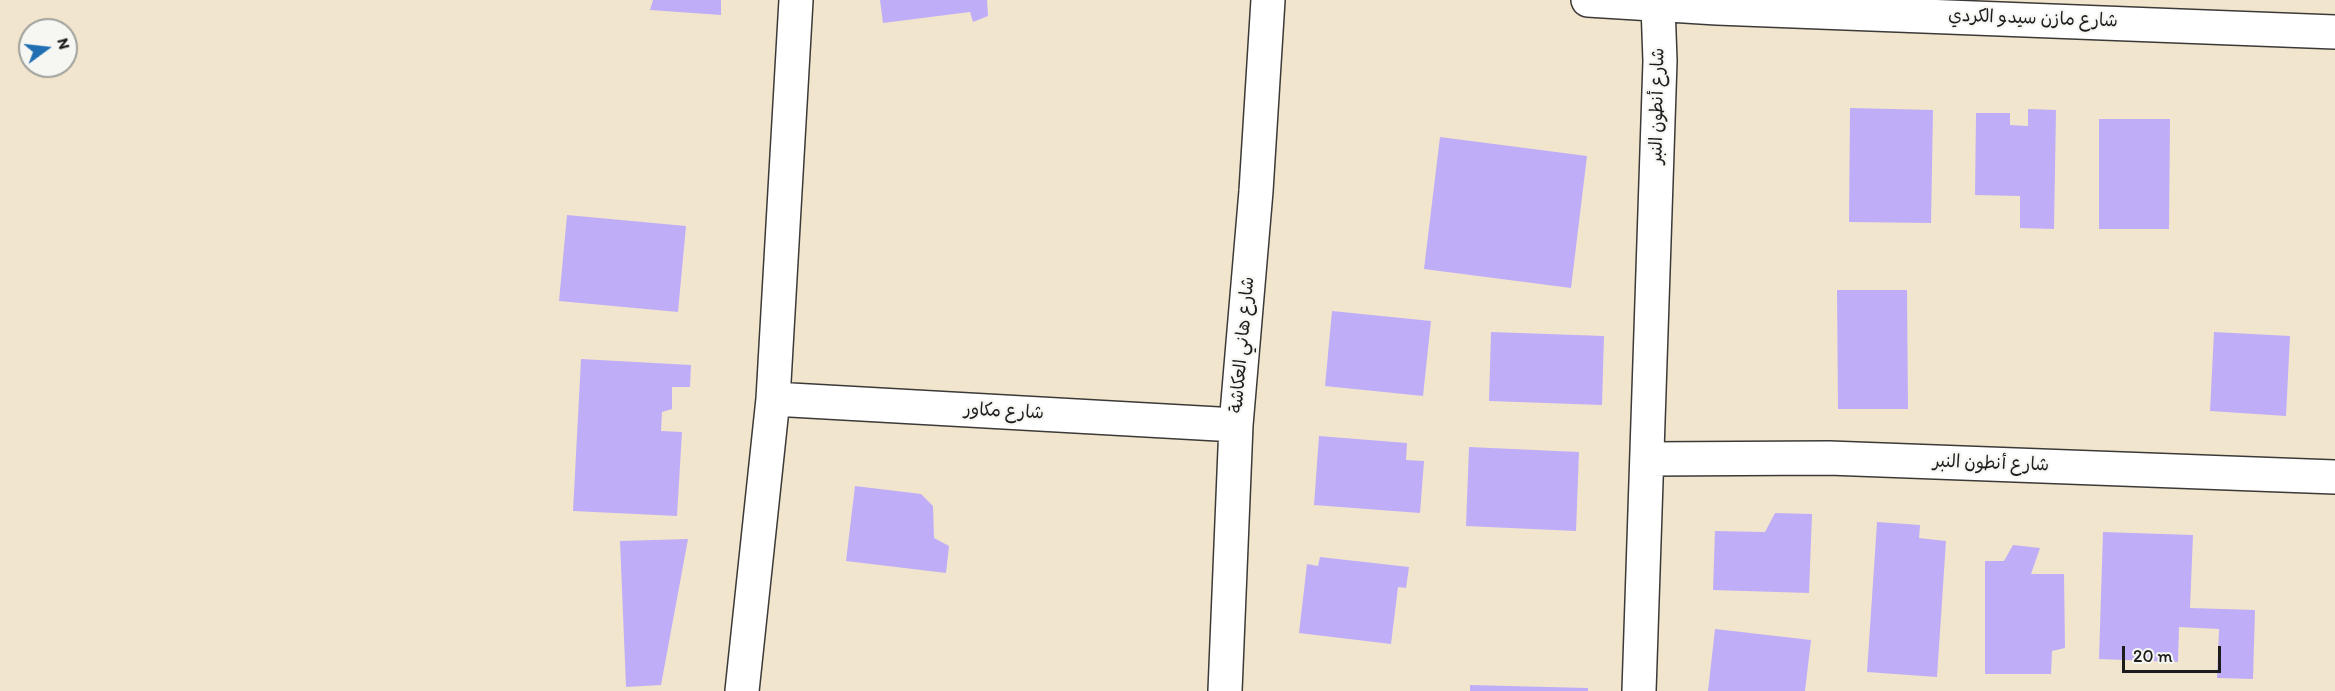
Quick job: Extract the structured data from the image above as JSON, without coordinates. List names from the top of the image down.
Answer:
{
  "streets": {
    "street": [
      "شارع مازن سيدو الكردي",
      "شارع أنطون النبر",
      "شارع هاني العكاشة",
      "شارع مكاور"
    ]
  },
  "crossings": [
    ["شارع مازن سيدو الكردي", "شارع أنطون النبر"],
    ["شارع هاني العكاشة", "شارع مكاور"]
  ],
  "scale_bar": "20 m",
  "north": "right"
}
